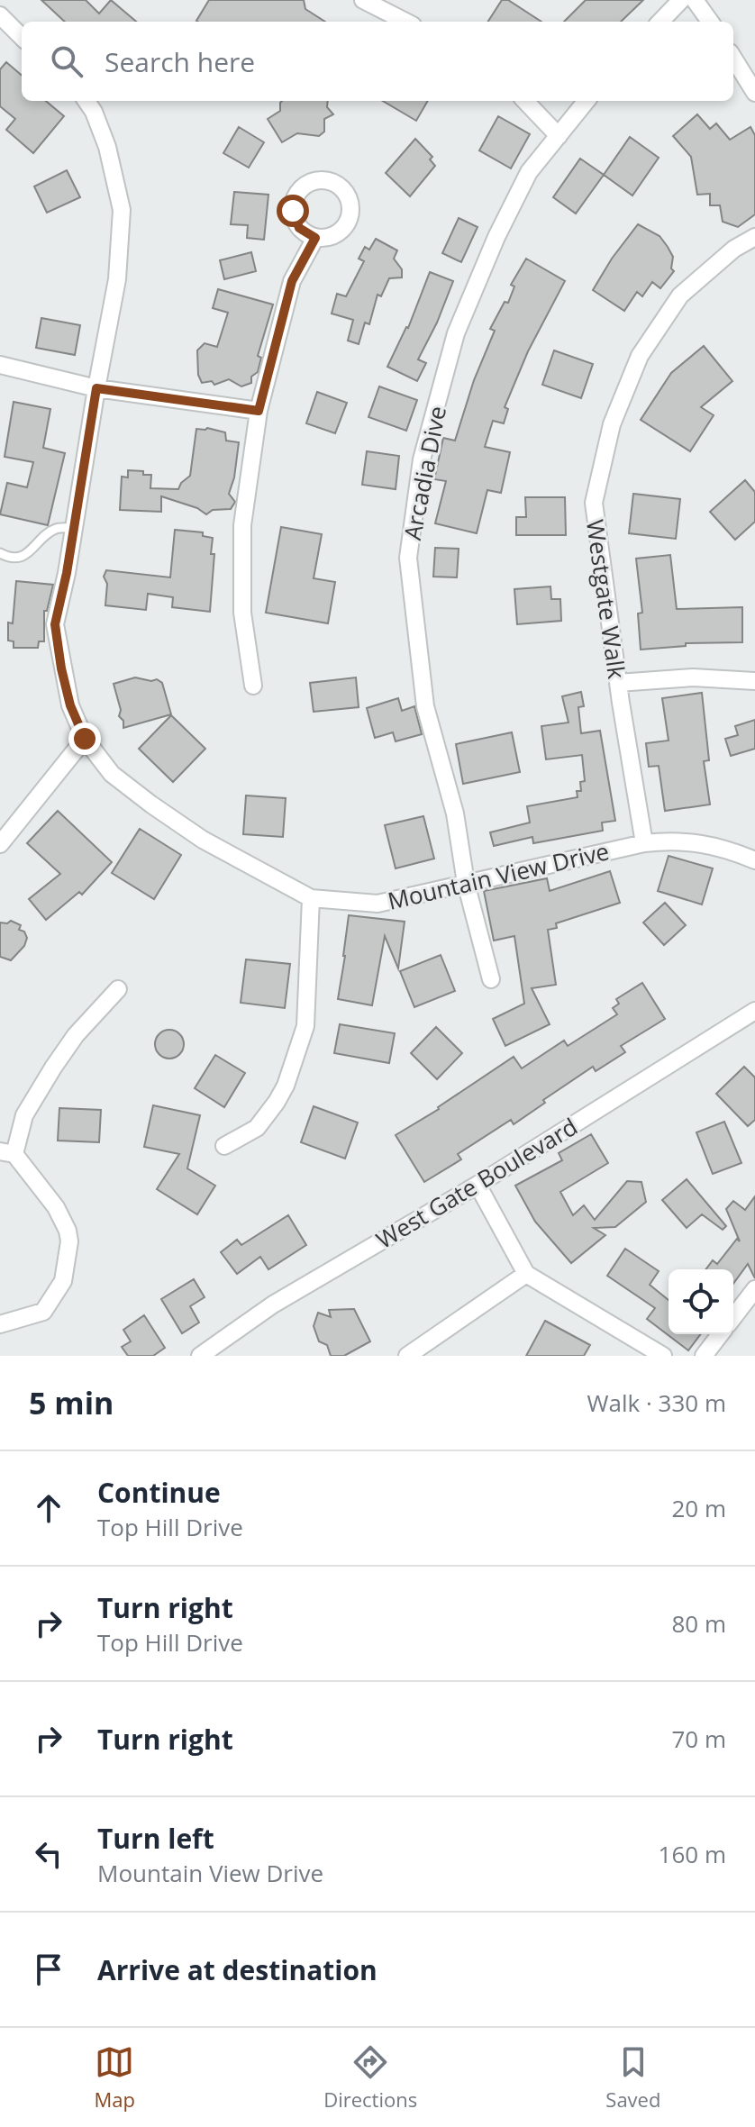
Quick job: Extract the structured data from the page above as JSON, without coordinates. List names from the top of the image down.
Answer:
{
  "streets": {
    "street": [
      "Arcadia Dive",
      "Westgate Walk",
      "Mountain View Drive",
      "West Gate Boulevard"
    ]
  },
  "crossings": [
    ["Arcadia Dive", "Mountain View Drive"],
    ["Westgate Walk", "Mountain View Drive"]
  ],
  "page": {
    "search": "Search here",
    "heading": ["5 min", "Walk · 330 m"],
    "list": [
      ["Continue", "Top Hill Drive", "20 m"],
      ["Turn right", "Top Hill Drive", "80 m"],
      ["Turn right", "70 m"],
      ["Turn left", "Mountain View Drive", "160 m"],
      "Arrive at destination"
    ],
    "nav": ["Map", "Directions", "Saved"]
  }
}
